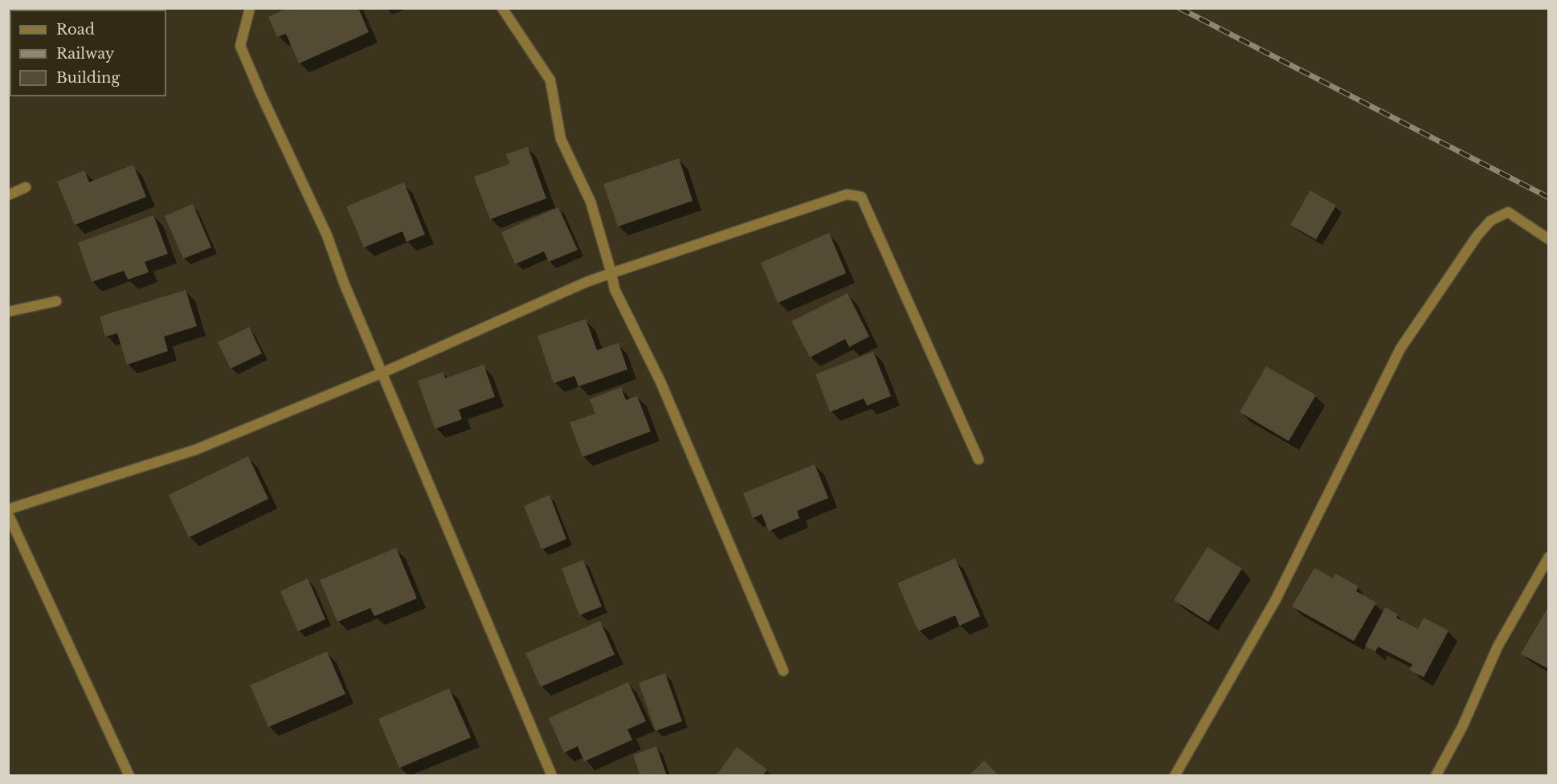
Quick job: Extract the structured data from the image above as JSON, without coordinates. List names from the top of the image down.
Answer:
{
  "legend": ["Road", "Railway", "Building"]
}
